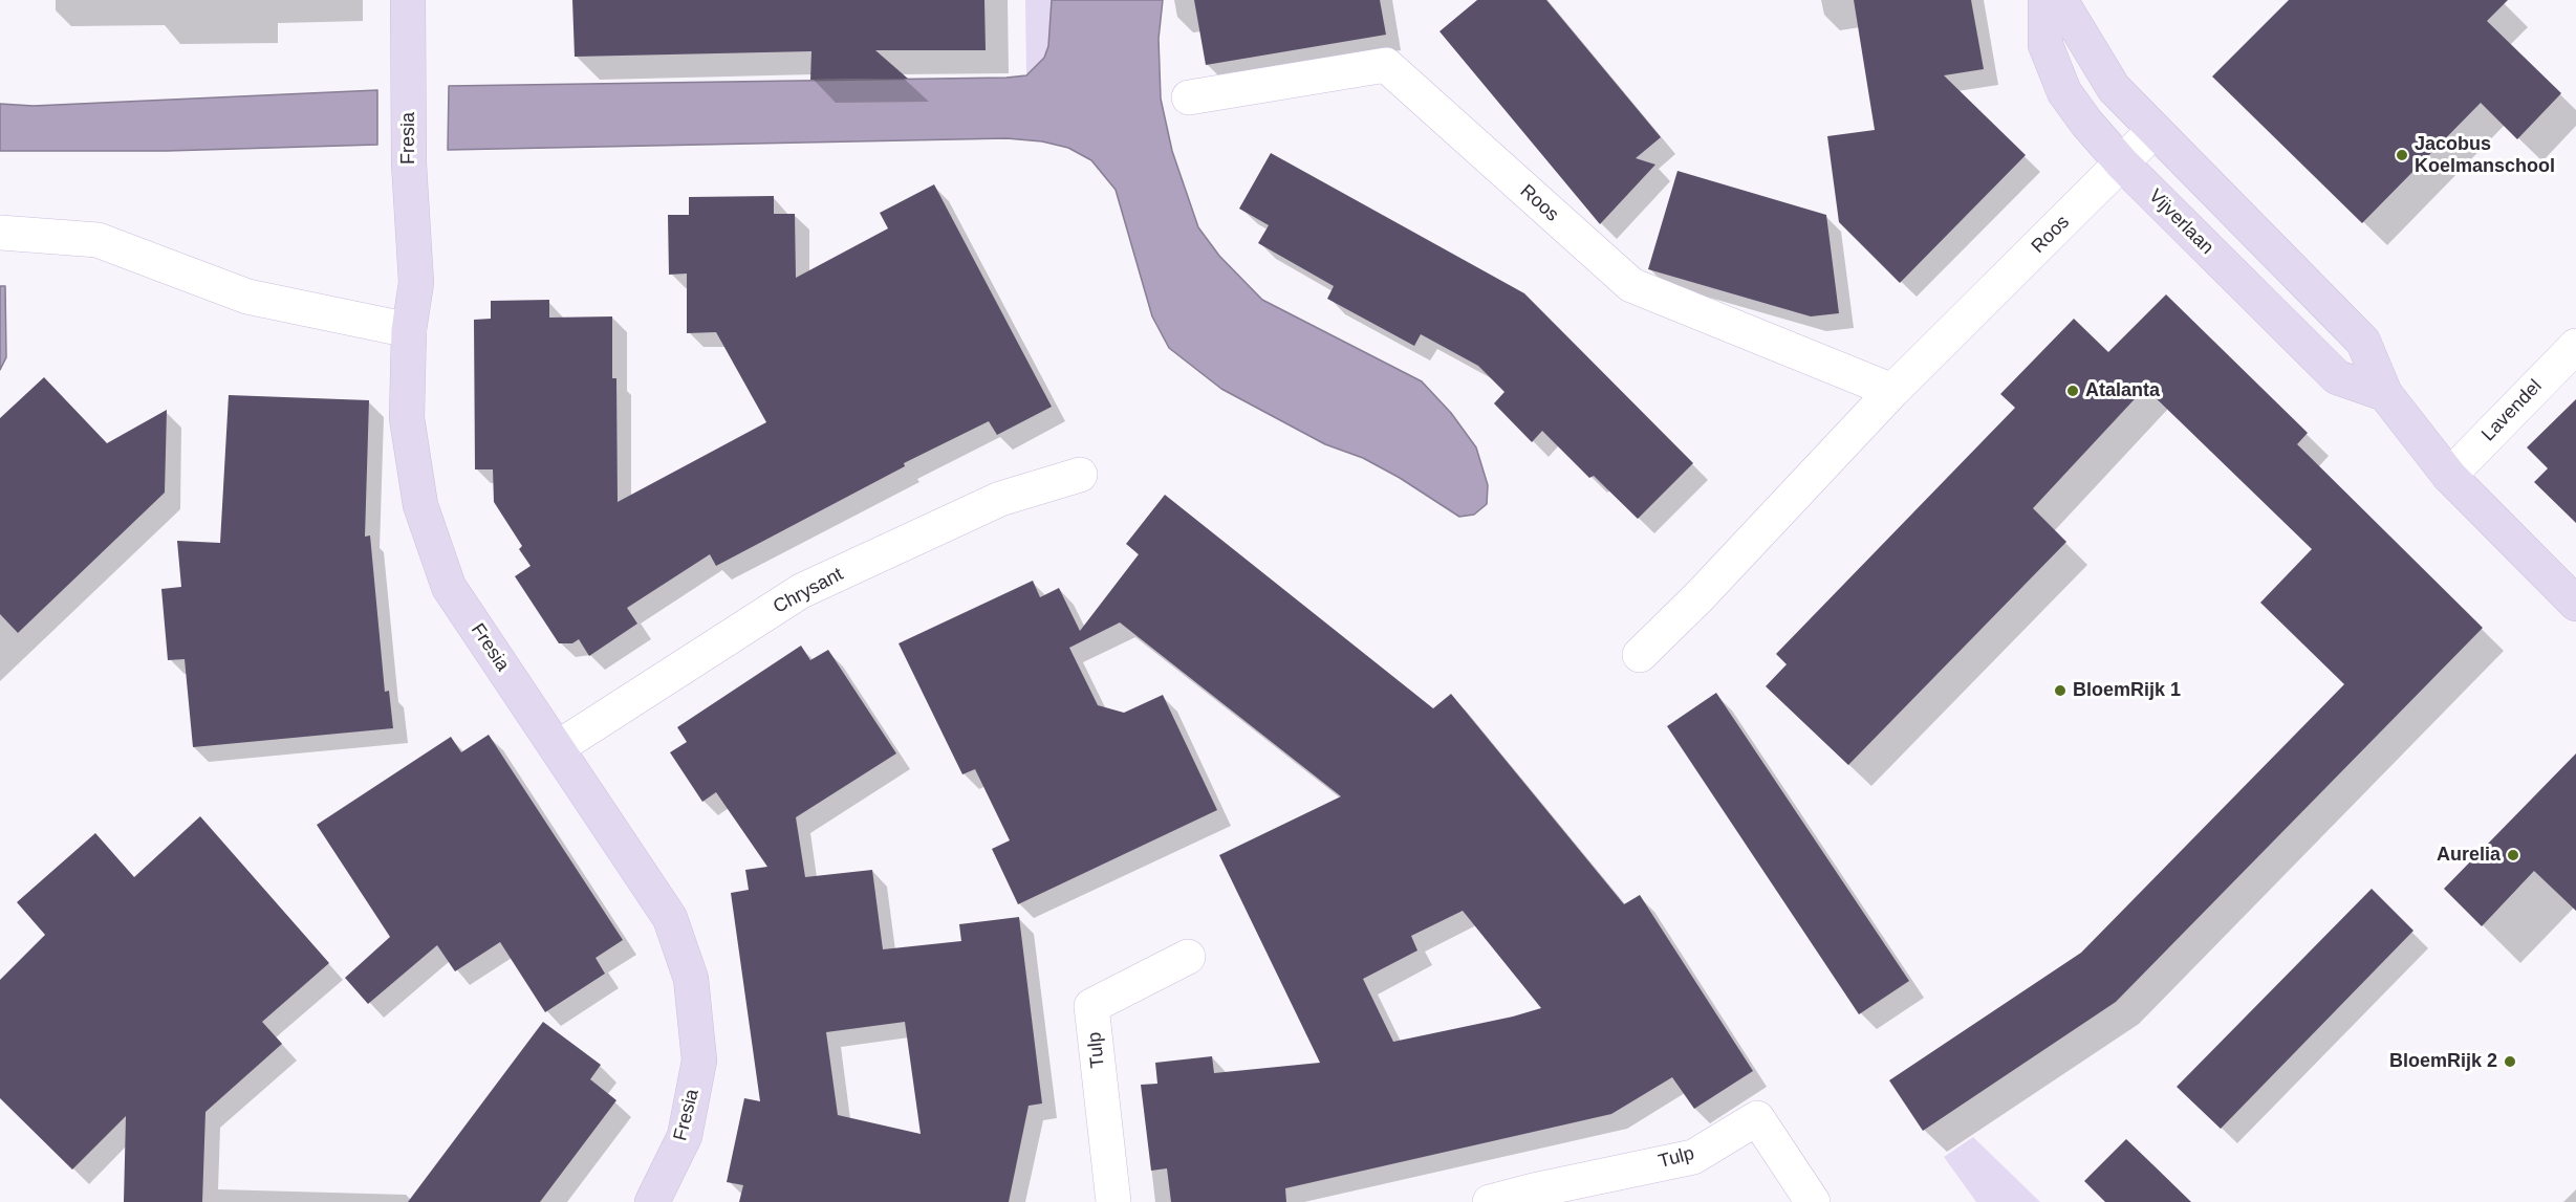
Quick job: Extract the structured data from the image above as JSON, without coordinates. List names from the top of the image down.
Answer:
{
  "streets": {
    "street": [
      "Fresia",
      "Roos",
      "Vijverlaan",
      "Lavendel",
      "Chrysant",
      "Tulp"
    ]
  },
  "crossings": [
    ["Fresia", "Chrysant"],
    ["Roos", "Vijverlaan"]
  ],
  "places": [
    "Jacobus Koelmanschool",
    "Atalanta",
    "BloemRijk 1",
    "Aurelia",
    "BloemRijk 2"
  ]
}
